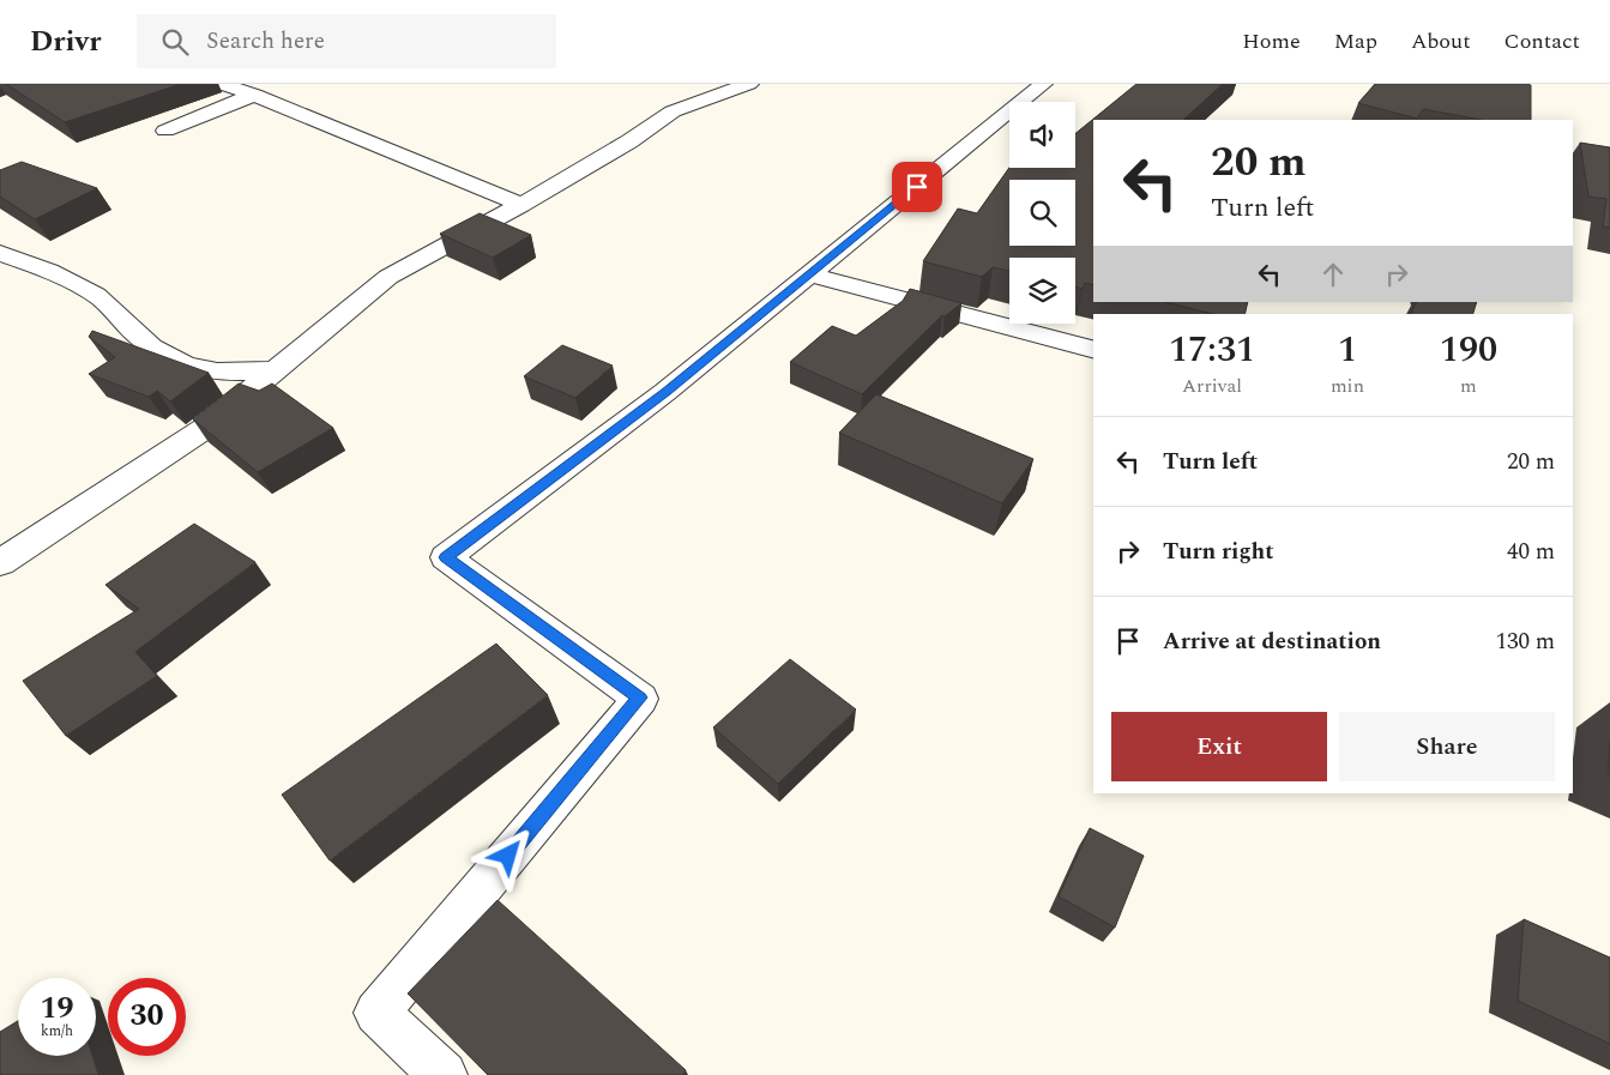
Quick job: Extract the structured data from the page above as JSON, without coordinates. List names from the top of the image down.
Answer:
{
  "page": {
    "header": "Drivr",
    "search": "Search here",
    "nav": [
      "Home",
      "Map",
      "About",
      "Contact"
    ],
    "turn": ["20 m", "Turn left"],
    "eta": [
      "17:31",
      "Arrival",
      "1",
      "min",
      "190",
      "m"
    ],
    "list": [
      {
        "name": "Turn left",
        "value": "20 m"
      },
      {
        "name": "Turn right",
        "value": "40 m"
      },
      {
        "name": "Arrive at destination",
        "value": "130 m"
      }
    ],
    "buttons": ["Exit", "Share"],
    "speed": "19 km/h",
    "limit": "30"
  }
}
